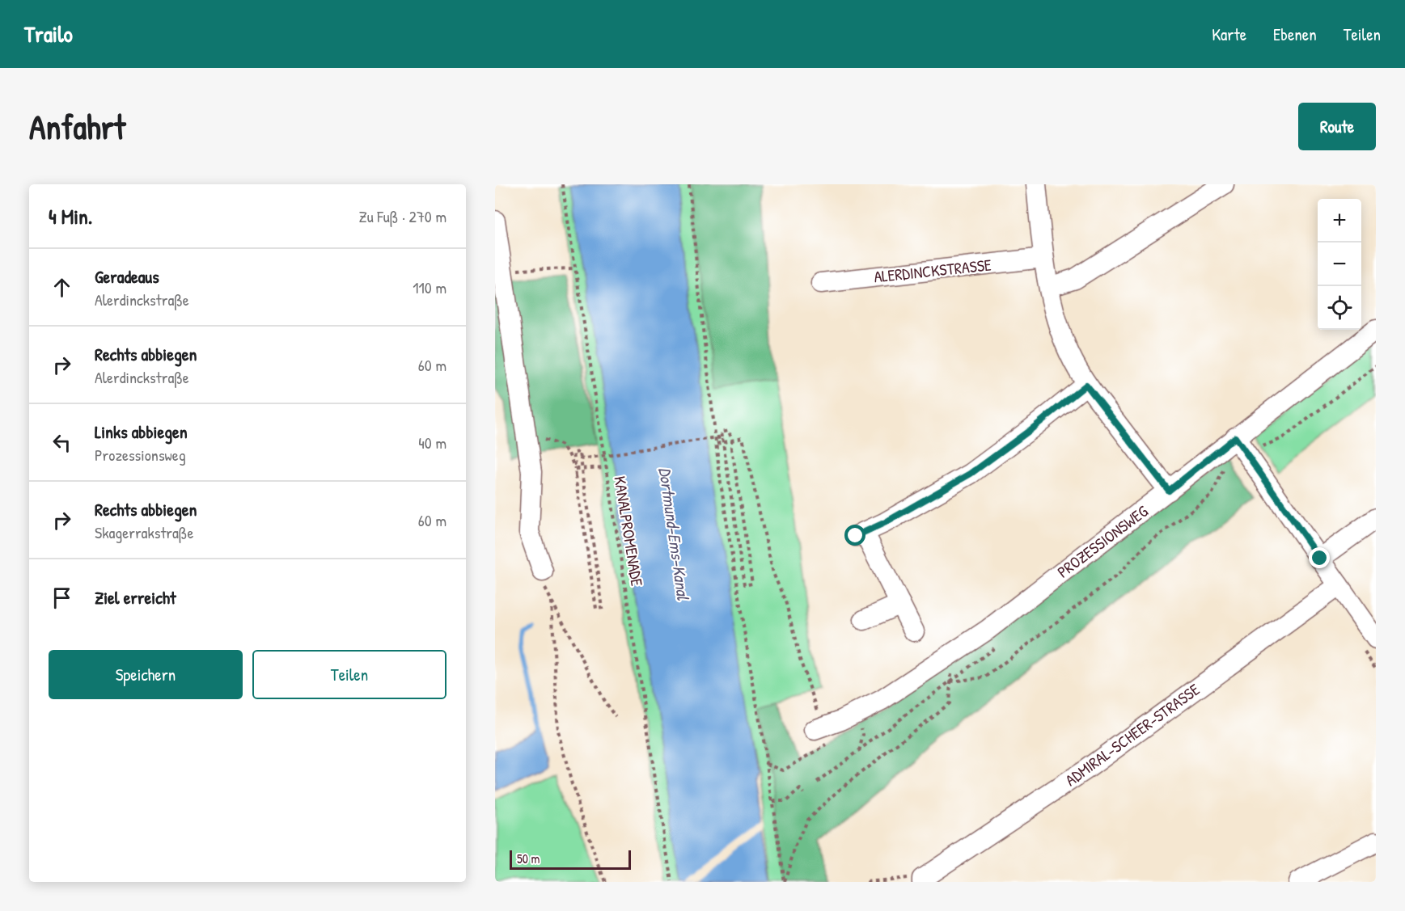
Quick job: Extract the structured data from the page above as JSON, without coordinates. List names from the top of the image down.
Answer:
{
  "streets": {
    "street": ["ALERDINCKSTRASSE", "PROZESSIONSWEG", "ADMIRAL-SCHEER-STRASSE"],
    "path": ["KANALPROMENADE"]
  },
  "water": ["Dortmund-Ems-Kanal"],
  "scale_bar": "50 m",
  "page": {
    "header": "Trailo",
    "nav": ["Karte", "Ebenen", "Teilen"],
    "buttons": [
      "Route",
      ["Speichern", "Teilen"]
    ],
    "title": "Anfahrt",
    "heading": ["4 Min.", "Zu Fuß · 270 m"],
    "map_buttons": ["+", "−"],
    "list": [
      ["Geradeaus", "Alerdinckstraße", "110 m"],
      ["Rechts abbiegen", "Alerdinckstraße", "60 m"],
      ["Links abbiegen", "Prozessionsweg", "40 m"],
      ["Rechts abbiegen", "Skagerrakstraße", "60 m"],
      "Ziel erreicht"
    ],
    "scale": "50 m"
  }
}
